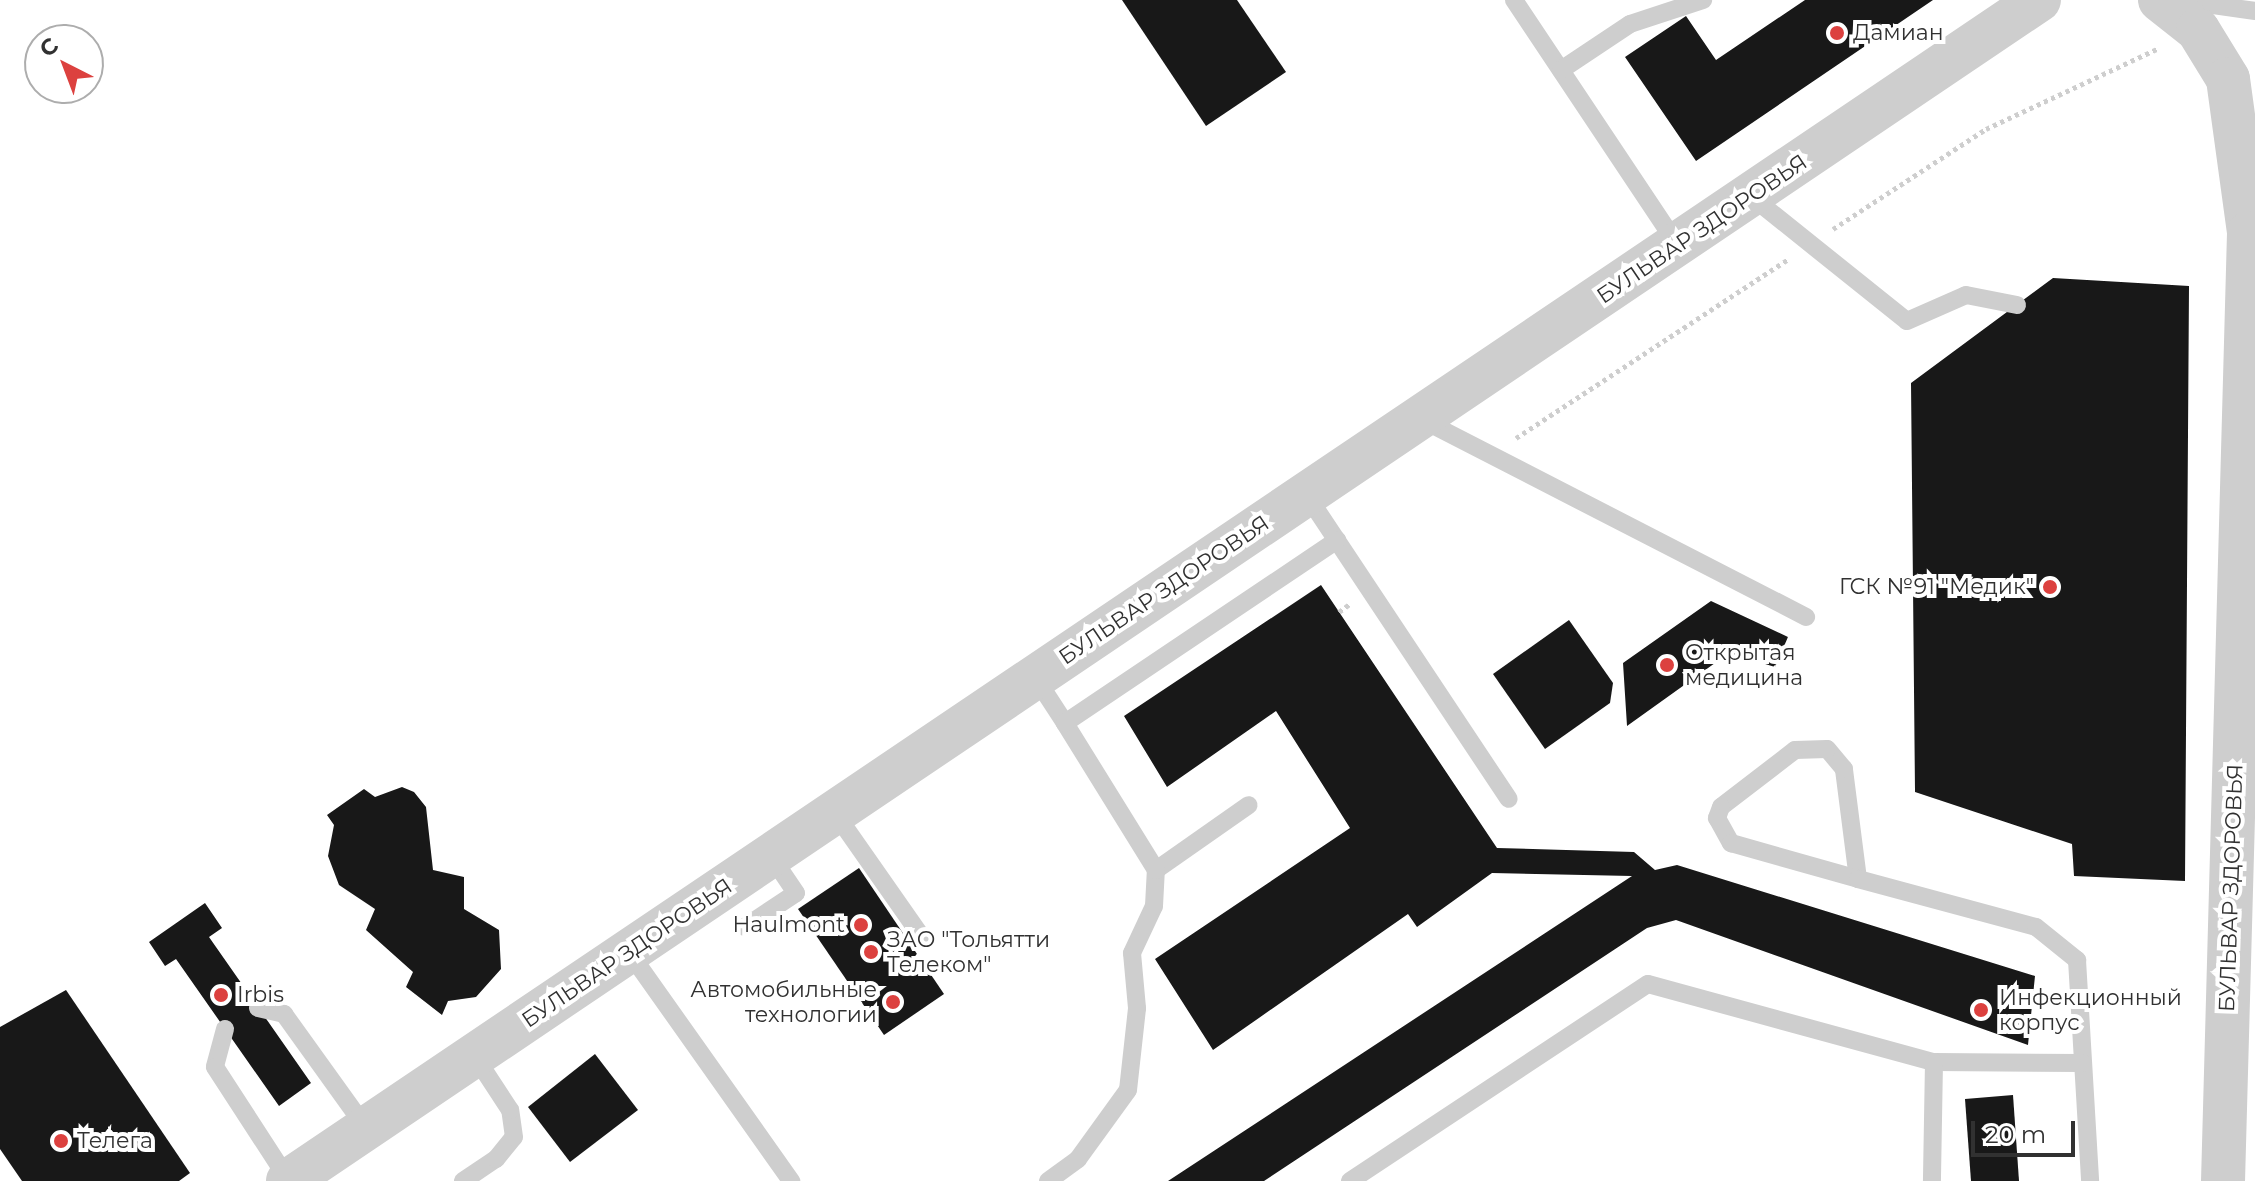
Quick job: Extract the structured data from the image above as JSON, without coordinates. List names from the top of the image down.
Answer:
{
  "streets": {
    "street": ["БУЛЬВАР ЗДОРОВЬЯ"]
  },
  "places": [
    "Дамиан",
    "ГСК №91 \"Медик\"",
    "Открытая медицина",
    "Haulmont",
    "ЗАО \"Тольятти Телеком\"",
    "Irbis",
    "Автомобильные технологии",
    "Инфекционный корпус",
    "Телега"
  ],
  "scale_bar": "20 m",
  "north": "top left"
}
